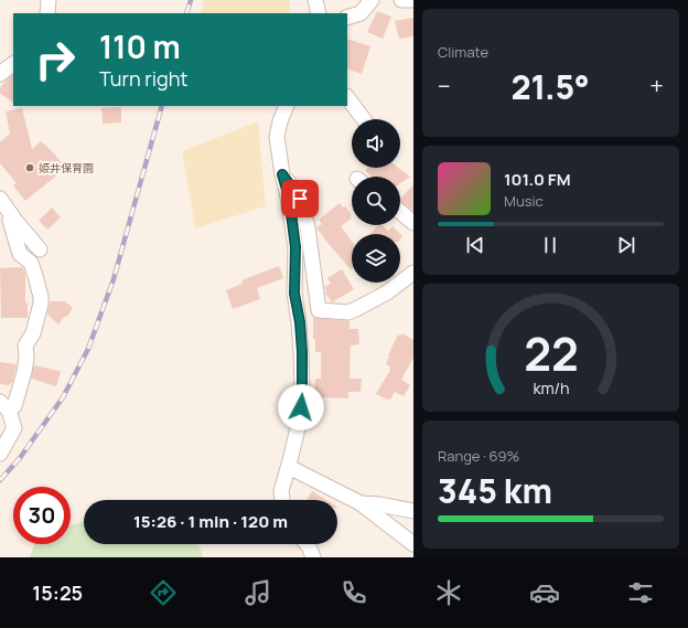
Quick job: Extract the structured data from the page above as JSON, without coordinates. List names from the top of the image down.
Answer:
{
  "places": ["姫井保育園"],
  "page": {
    "tile": [
      "Climate",
      ["Range · 69%", "345 km"]
    ],
    "turn": ["110 m", "Turn right"],
    "heat": ["−", "21.5°", "+"],
    "song": ["101.0 FM", "Music"],
    "limit": "30",
    "trip": "15:26 · 1 min · 120 m",
    "tabs": "15:25",
    "gauge": ["22", "km/h"]
  }
}
